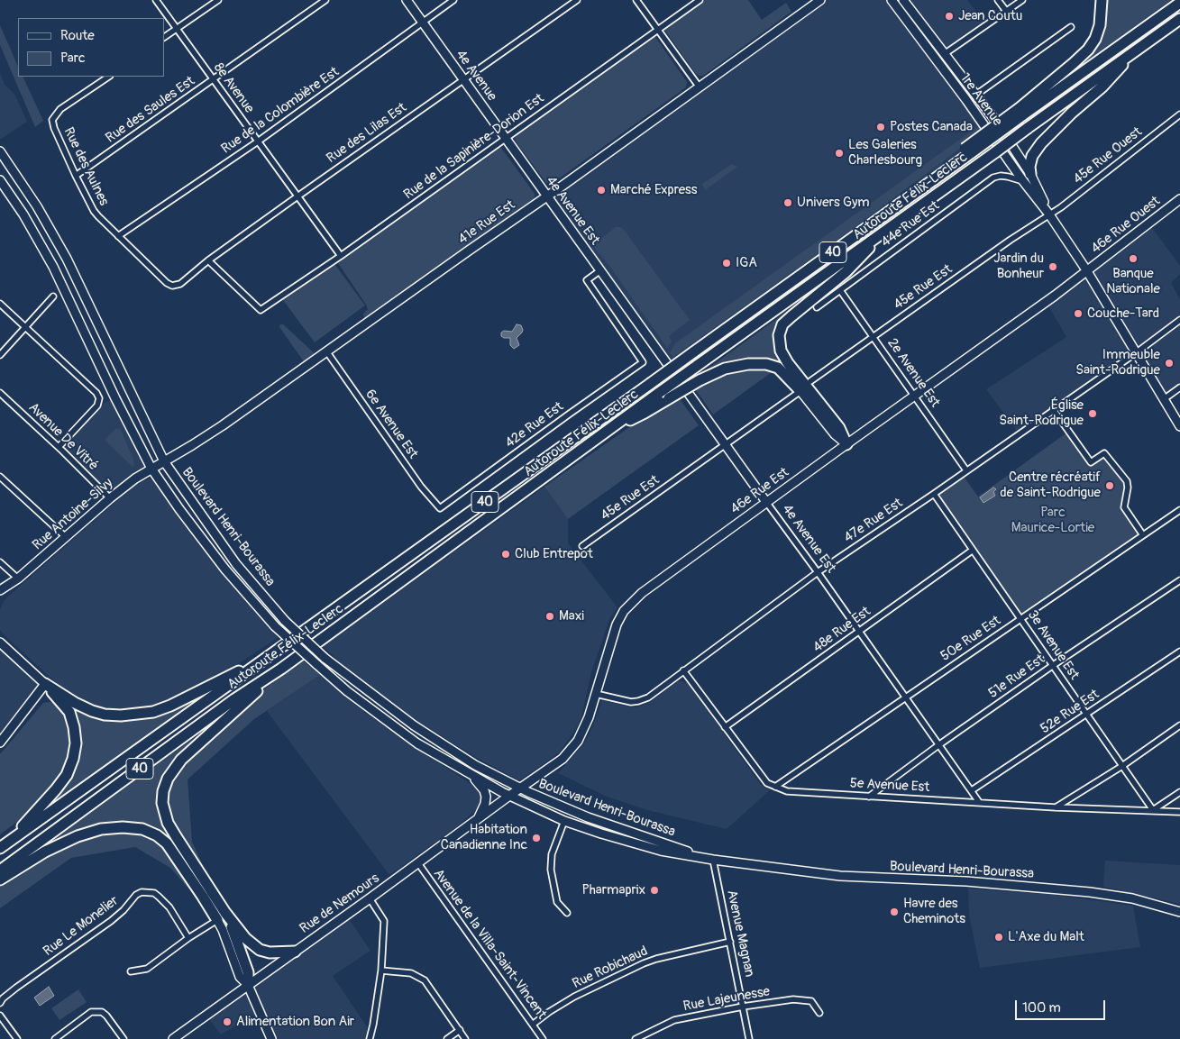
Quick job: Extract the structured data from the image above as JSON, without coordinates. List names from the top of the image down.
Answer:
{
  "streets": {
    "highway": ["Autoroute Félix-Leclerc", "40"],
    "street": [
      "4e Avenue",
      "8e Avenue",
      "1re Avenue",
      "Rue des Saules Est",
      "Rue de la Colombière Est",
      "Rue des Lilas Est",
      "Rue de la Sapinière-Dorion Est",
      "45e Rue Ouest",
      "Rue des Aulnes",
      "4e Avenue Est",
      "41e Rue Est",
      "44e Rue Est",
      "46e Rue Ouest",
      "45e Rue Est",
      "2e Avenue Est",
      "6e Avenue Est",
      "42e Rue Est",
      "Avenue De Vitré",
      "46e Rue Est",
      "Rue Antoine-Silvy",
      "47e Rue Est",
      "Boulevard Henri-Bourassa",
      "48e Rue Est",
      "50e Rue Est",
      "3e Avenue Est",
      "51e Rue Est",
      "52e Rue Est",
      "5e Avenue Est",
      "Rue de Nemours",
      "Rue Le Monelier",
      "Avenue Magnan",
      "Avenue de la Villa-Saint-Vincent",
      "Rue Robichaud",
      "Rue Lajeunesse"
    ]
  },
  "crossings": [
    ["4e Avenue", "Rue de la Colombière Est"],
    ["4e Avenue", "Rue des Lilas Est"],
    ["4e Avenue", "Rue de la Sapinière-Dorion Est"],
    ["4e Avenue", "4e Avenue Est"],
    ["8e Avenue", "Rue des Saules Est"],
    ["8e Avenue", "Rue de la Colombière Est"],
    ["8e Avenue", "Rue des Lilas Est"],
    ["8e Avenue", "Rue de la Sapinière-Dorion Est"],
    ["1re Avenue", "45e Rue Ouest"],
    ["1re Avenue", "44e Rue Est"],
    ["1re Avenue", "46e Rue Ouest"],
    ["1re Avenue", "45e Rue Est"],
    ["1re Avenue", "46e Rue Est"],
    ["1re Avenue", "47e Rue Est"],
    ["Rue des Saules Est", "Rue des Aulnes"],
    ["Rue de la Colombière Est", "Rue des Aulnes"],
    ["Rue des Lilas Est", "Rue de la Sapinière-Dorion Est"],
    ["Rue des Lilas Est", "Rue des Aulnes"],
    ["45e Rue Ouest", "45e Rue Est"],
    ["4e Avenue Est", "41e Rue Est"],
    ["4e Avenue Est", "45e Rue Est"],
    ["4e Avenue Est", "42e Rue Est"],
    ["4e Avenue Est", "46e Rue Est"],
    ["4e Avenue Est", "47e Rue Est"],
    ["4e Avenue Est", "48e Rue Est"],
    ["4e Avenue Est", "50e Rue Est"],
    ["4e Avenue Est", "51e Rue Est"],
    ["4e Avenue Est", "52e Rue Est"],
    ["4e Avenue Est", "5e Avenue Est"],
    ["41e Rue Est", "6e Avenue Est"],
    ["41e Rue Est", "Rue Antoine-Silvy"],
    ["41e Rue Est", "Boulevard Henri-Bourassa"],
    ["44e Rue Est", "2e Avenue Est"],
    ["46e Rue Ouest", "46e Rue Est"],
    ["45e Rue Est", "2e Avenue Est"],
    ["2e Avenue Est", "46e Rue Est"],
    ["2e Avenue Est", "47e Rue Est"],
    ["6e Avenue Est", "42e Rue Est"],
    ["Avenue De Vitré", "Rue Antoine-Silvy"],
    ["46e Rue Est", "47e Rue Est"],
    ["46e Rue Est", "Boulevard Henri-Bourassa"],
    ["46e Rue Est", "Rue de Nemours"],
    ["Rue Antoine-Silvy", "Boulevard Henri-Bourassa"],
    ["47e Rue Est", "3e Avenue Est"],
    ["47e Rue Est", "5e Avenue Est"],
    ["Boulevard Henri-Bourassa", "Rue de Nemours"],
    ["Boulevard Henri-Bourassa", "Avenue Magnan"],
    ["48e Rue Est", "3e Avenue Est"],
    ["48e Rue Est", "5e Avenue Est"],
    ["50e Rue Est", "3e Avenue Est"],
    ["50e Rue Est", "5e Avenue Est"],
    ["3e Avenue Est", "51e Rue Est"],
    ["3e Avenue Est", "52e Rue Est"],
    ["3e Avenue Est", "5e Avenue Est"],
    ["51e Rue Est", "5e Avenue Est"],
    ["Rue de Nemours", "Avenue de la Villa-Saint-Vincent"],
    ["Avenue Magnan", "Rue Robichaud"],
    ["Avenue Magnan", "Rue Lajeunesse"],
    ["Avenue de la Villa-Saint-Vincent", "Rue Robichaud"]
  ],
  "parks": ["Parc Maurice-Lortie"],
  "places": [
    "Jean Coutu",
    "Postes Canada",
    "Les Galeries Charlesbourg",
    "Marché Express",
    "Univers Gym",
    "Banque Nationale",
    "IGA",
    "Jardin du Bonheur",
    "Couche-Tard",
    "Immeuble Saint-Rodrigue",
    "Église Saint-Rodrigue",
    "Centre récréatif de Saint-Rodrigue",
    "Club Entrepot",
    "Maxi",
    "Habitation Canadienne Inc",
    "Pharmaprix",
    "Havre des Cheminots",
    "L'Axe du Malt",
    "Alimentation Bon Air"
  ],
  "legend": ["Route", "Parc"],
  "scale_bar": "100 m"
}
